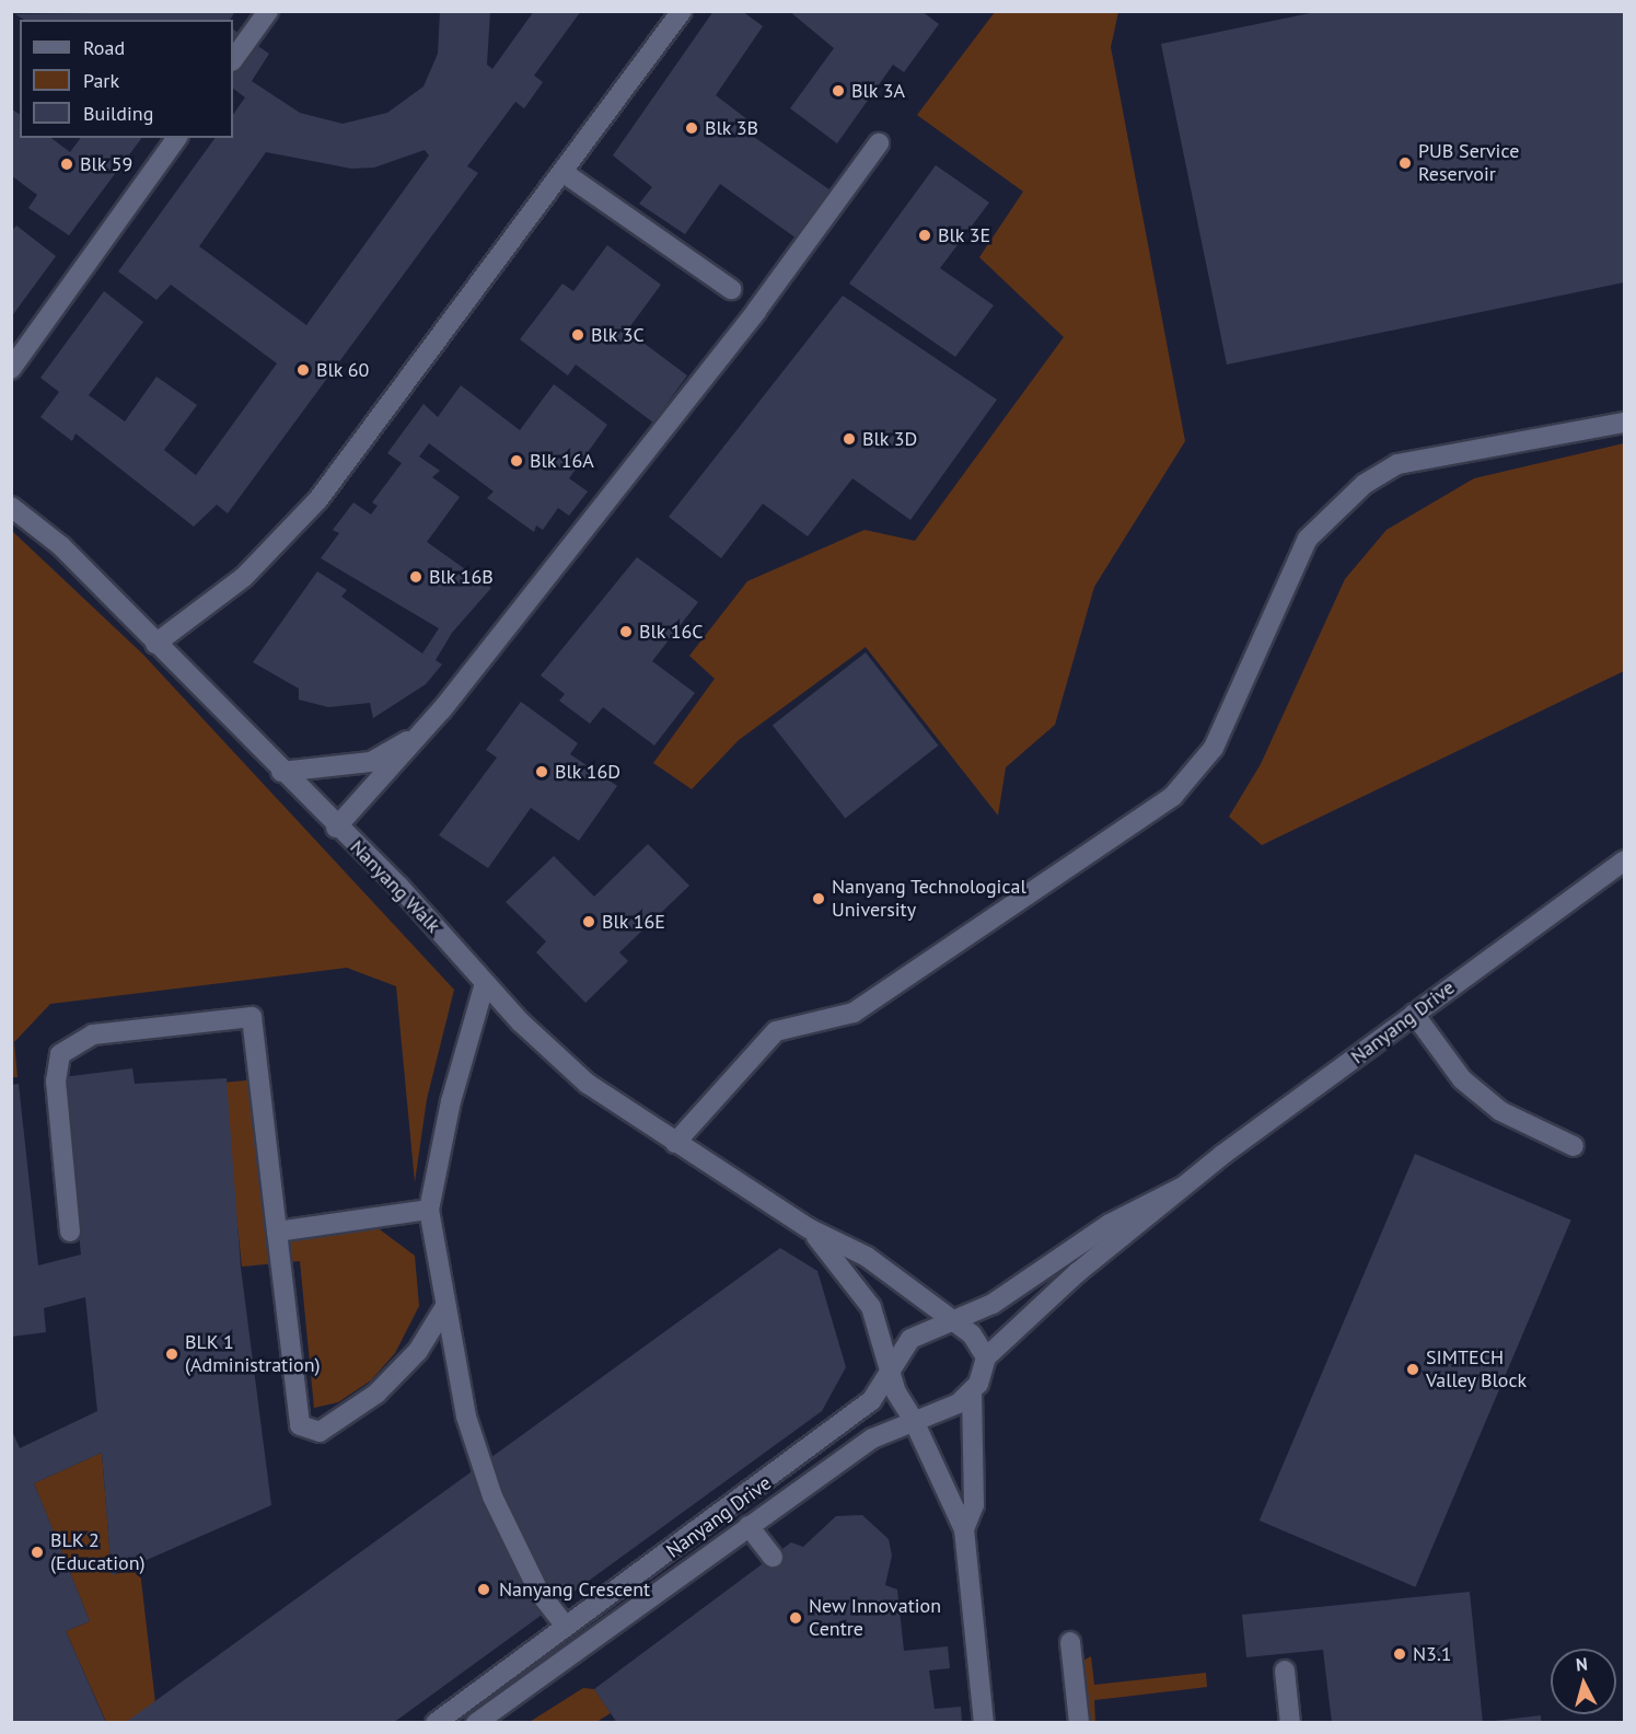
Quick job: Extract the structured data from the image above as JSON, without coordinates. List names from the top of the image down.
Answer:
{
  "streets": {
    "street": ["Nanyang Walk", "Nanyang Drive"]
  },
  "crossings": [
    ["Nanyang Walk", "Nanyang Drive"]
  ],
  "places": [
    "Blk 3A",
    "Blk 3B",
    "PUB Service Reservoir",
    "Blk 59",
    "Blk 3E",
    "Blk 3C",
    "Blk 60",
    "Blk 3D",
    "Blk 16A",
    "Blk 16B",
    "Blk 16C",
    "Blk 16D",
    "Nanyang Technological University",
    "Blk 16E",
    "BLK 1 (Administration)",
    "SIMTECH Valley Block",
    "BLK 2 (Education)",
    "Nanyang Crescent",
    "New Innovation Centre",
    "N3.1"
  ],
  "legend": ["Road", "Park", "Building"],
  "north": "top"
}
